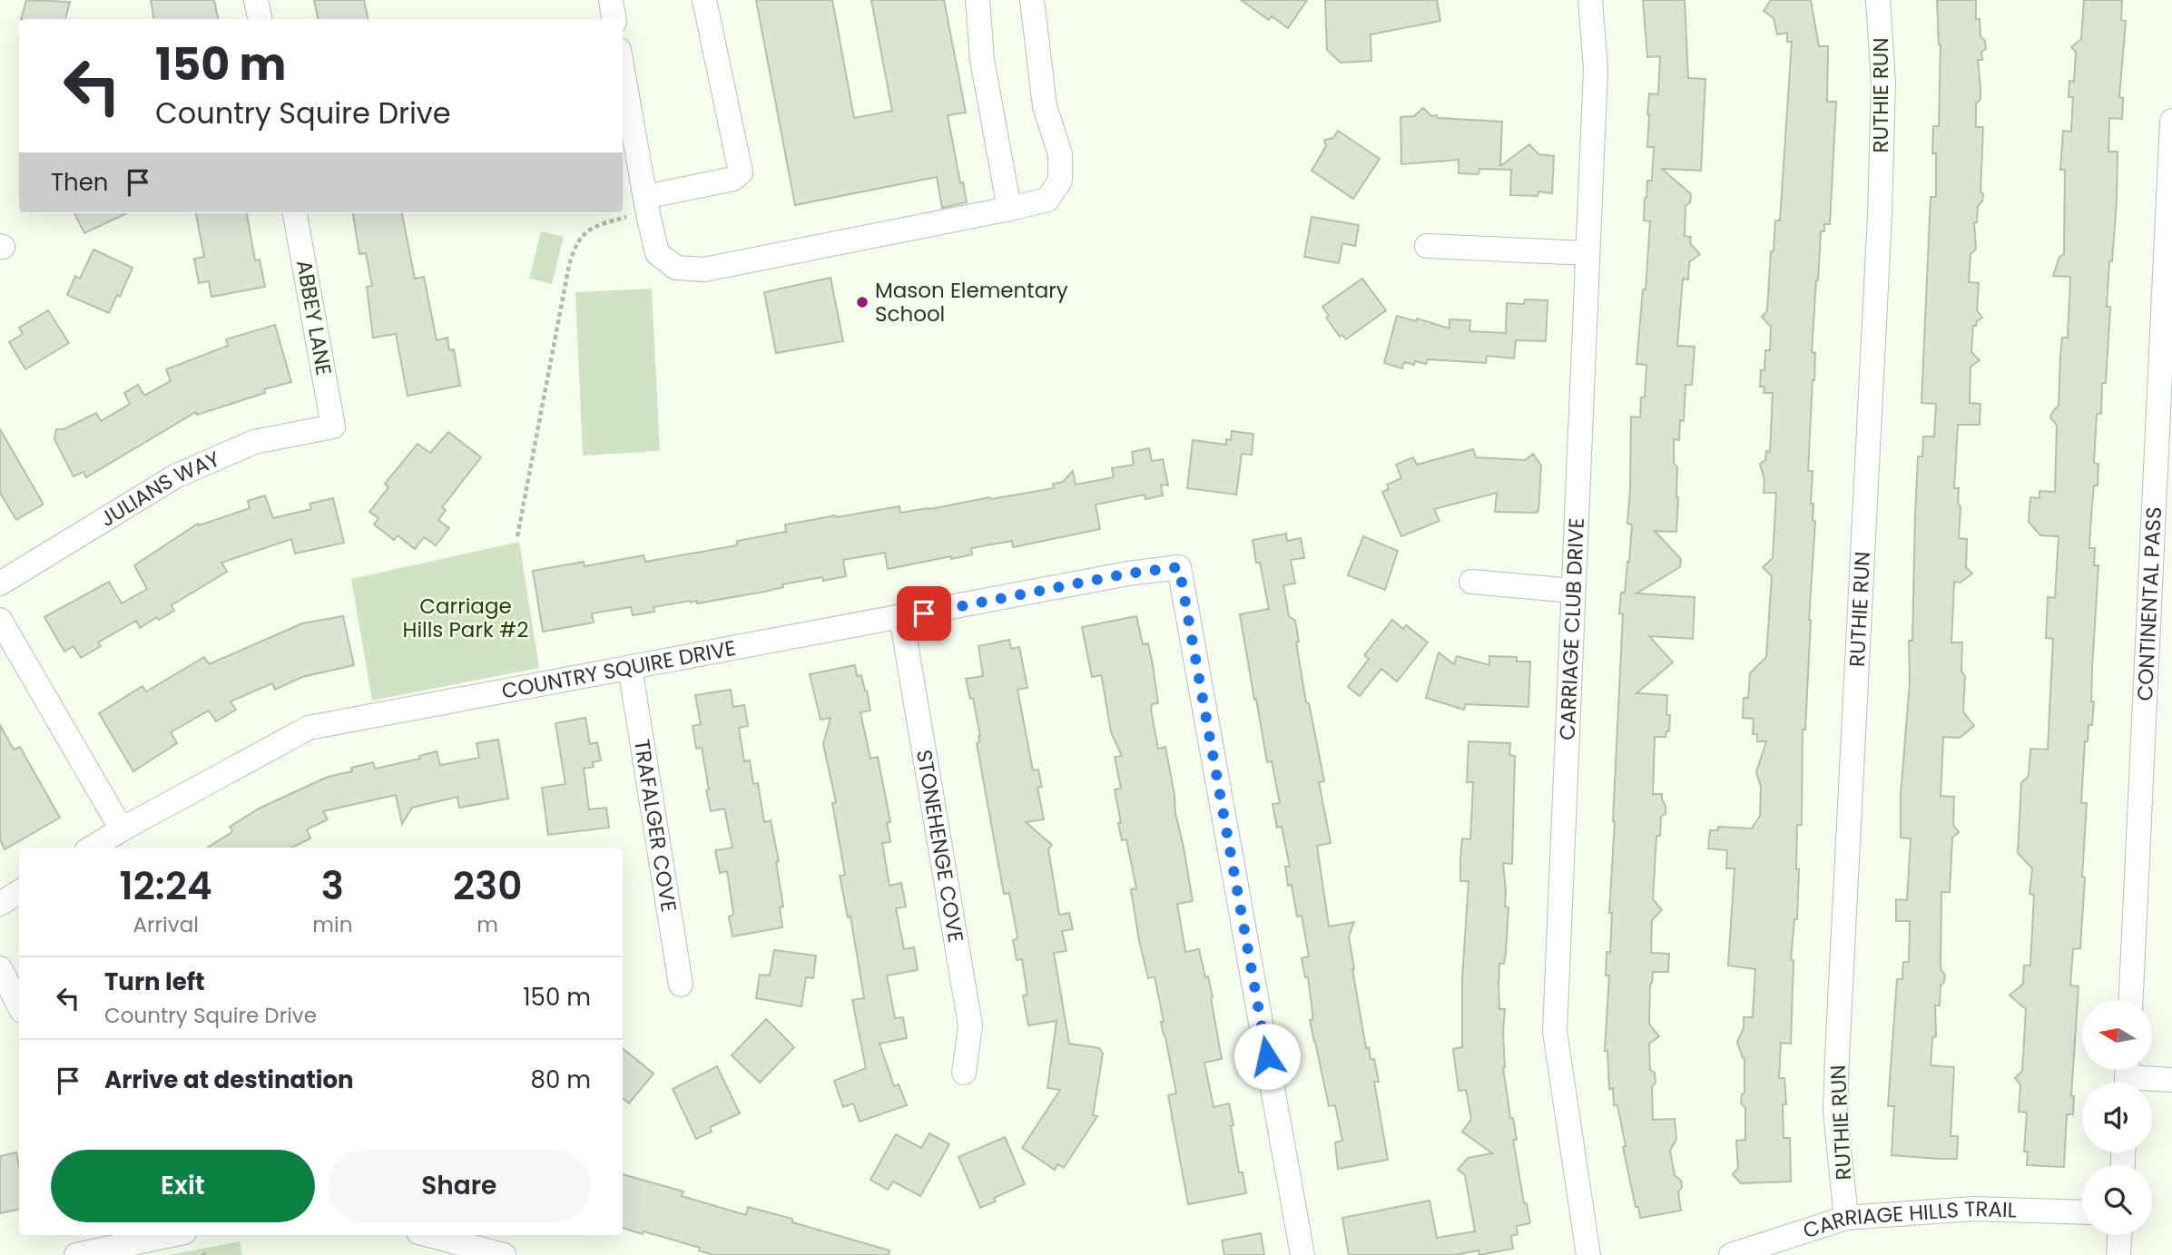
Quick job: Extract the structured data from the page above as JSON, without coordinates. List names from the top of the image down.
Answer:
{
  "streets": {
    "street": [
      "RUTHIE RUN",
      "ABBEY LANE",
      "JULIANS WAY",
      "CONTINENTAL PASS",
      "CARRIAGE CLUB DRIVE",
      "COUNTRY SQUIRE DRIVE",
      "TRAFALGER COVE",
      "STONEHENGE COVE",
      "CARRIAGE HILLS TRAIL"
    ]
  },
  "crossings": [
    ["RUTHIE RUN", "CARRIAGE HILLS TRAIL"],
    ["ABBEY LANE", "JULIANS WAY"],
    ["COUNTRY SQUIRE DRIVE", "TRAFALGER COVE"],
    ["COUNTRY SQUIRE DRIVE", "STONEHENGE COVE"]
  ],
  "parks": ["Carriage Hills Park #2"],
  "places": ["Mason Elementary School"],
  "north": "left",
  "page": {
    "turn": ["150 m", "Country Squire Drive"],
    "then": "Then",
    "eta": [
      "12:24",
      "Arrival",
      "3",
      "min",
      "230",
      "m"
    ],
    "list": [
      {
        "name": "Turn left",
        "note": "Country Squire Drive",
        "value": "150 m"
      },
      {
        "name": "Arrive at destination",
        "value": "80 m"
      }
    ],
    "buttons": ["Exit", "Share"]
  }
}
